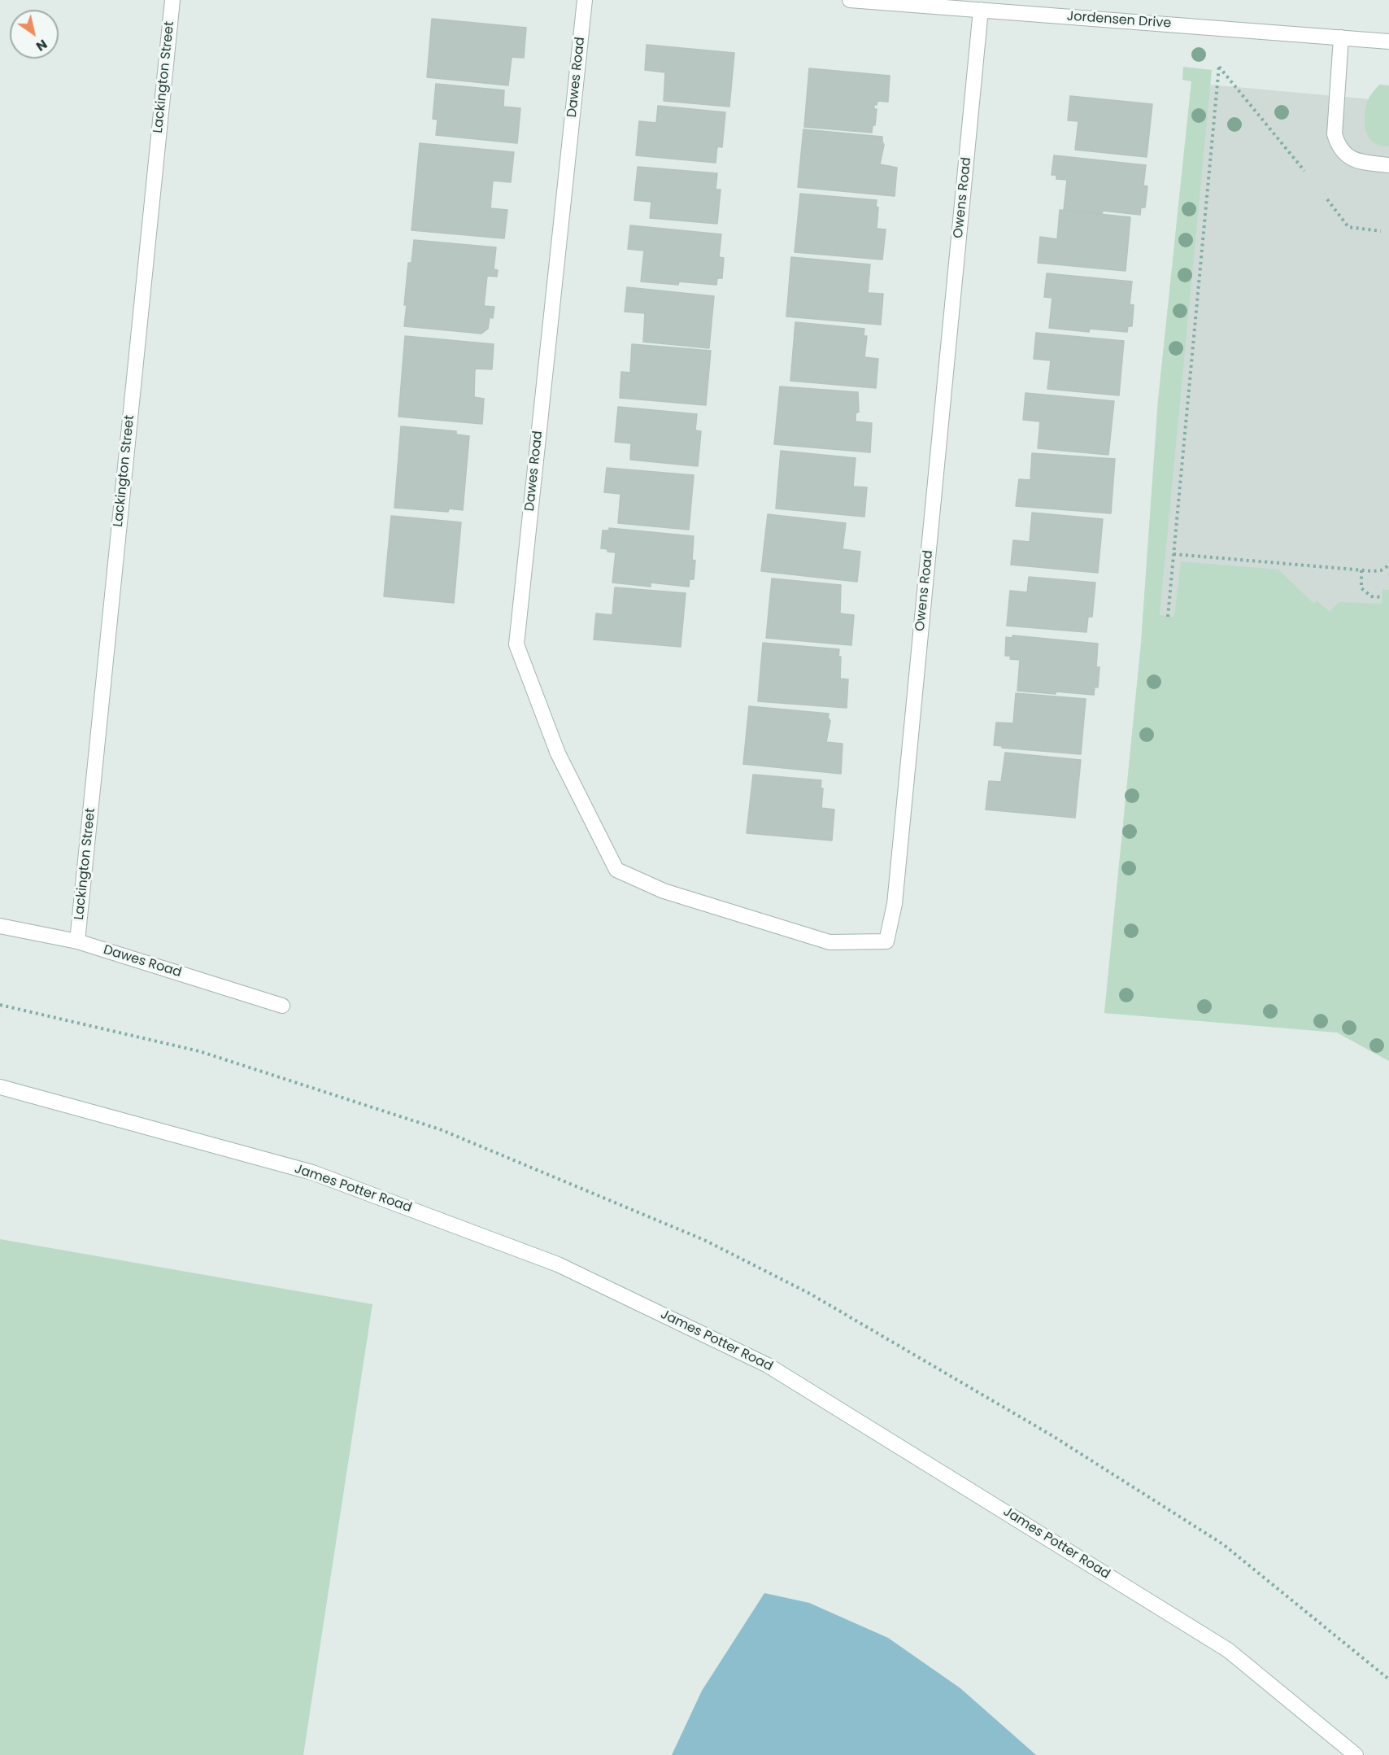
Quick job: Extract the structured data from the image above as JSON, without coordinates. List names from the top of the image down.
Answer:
{
  "streets": {
    "street": [
      "Jordensen Drive",
      "Lackington Street",
      "Dawes Road",
      "Owens Road",
      "James Potter Road"
    ]
  },
  "crossings": [
    ["Jordensen Drive", "Owens Road"],
    ["Lackington Street", "Dawes Road"],
    ["Dawes Road", "Owens Road"]
  ],
  "north": "bottom right"
}
